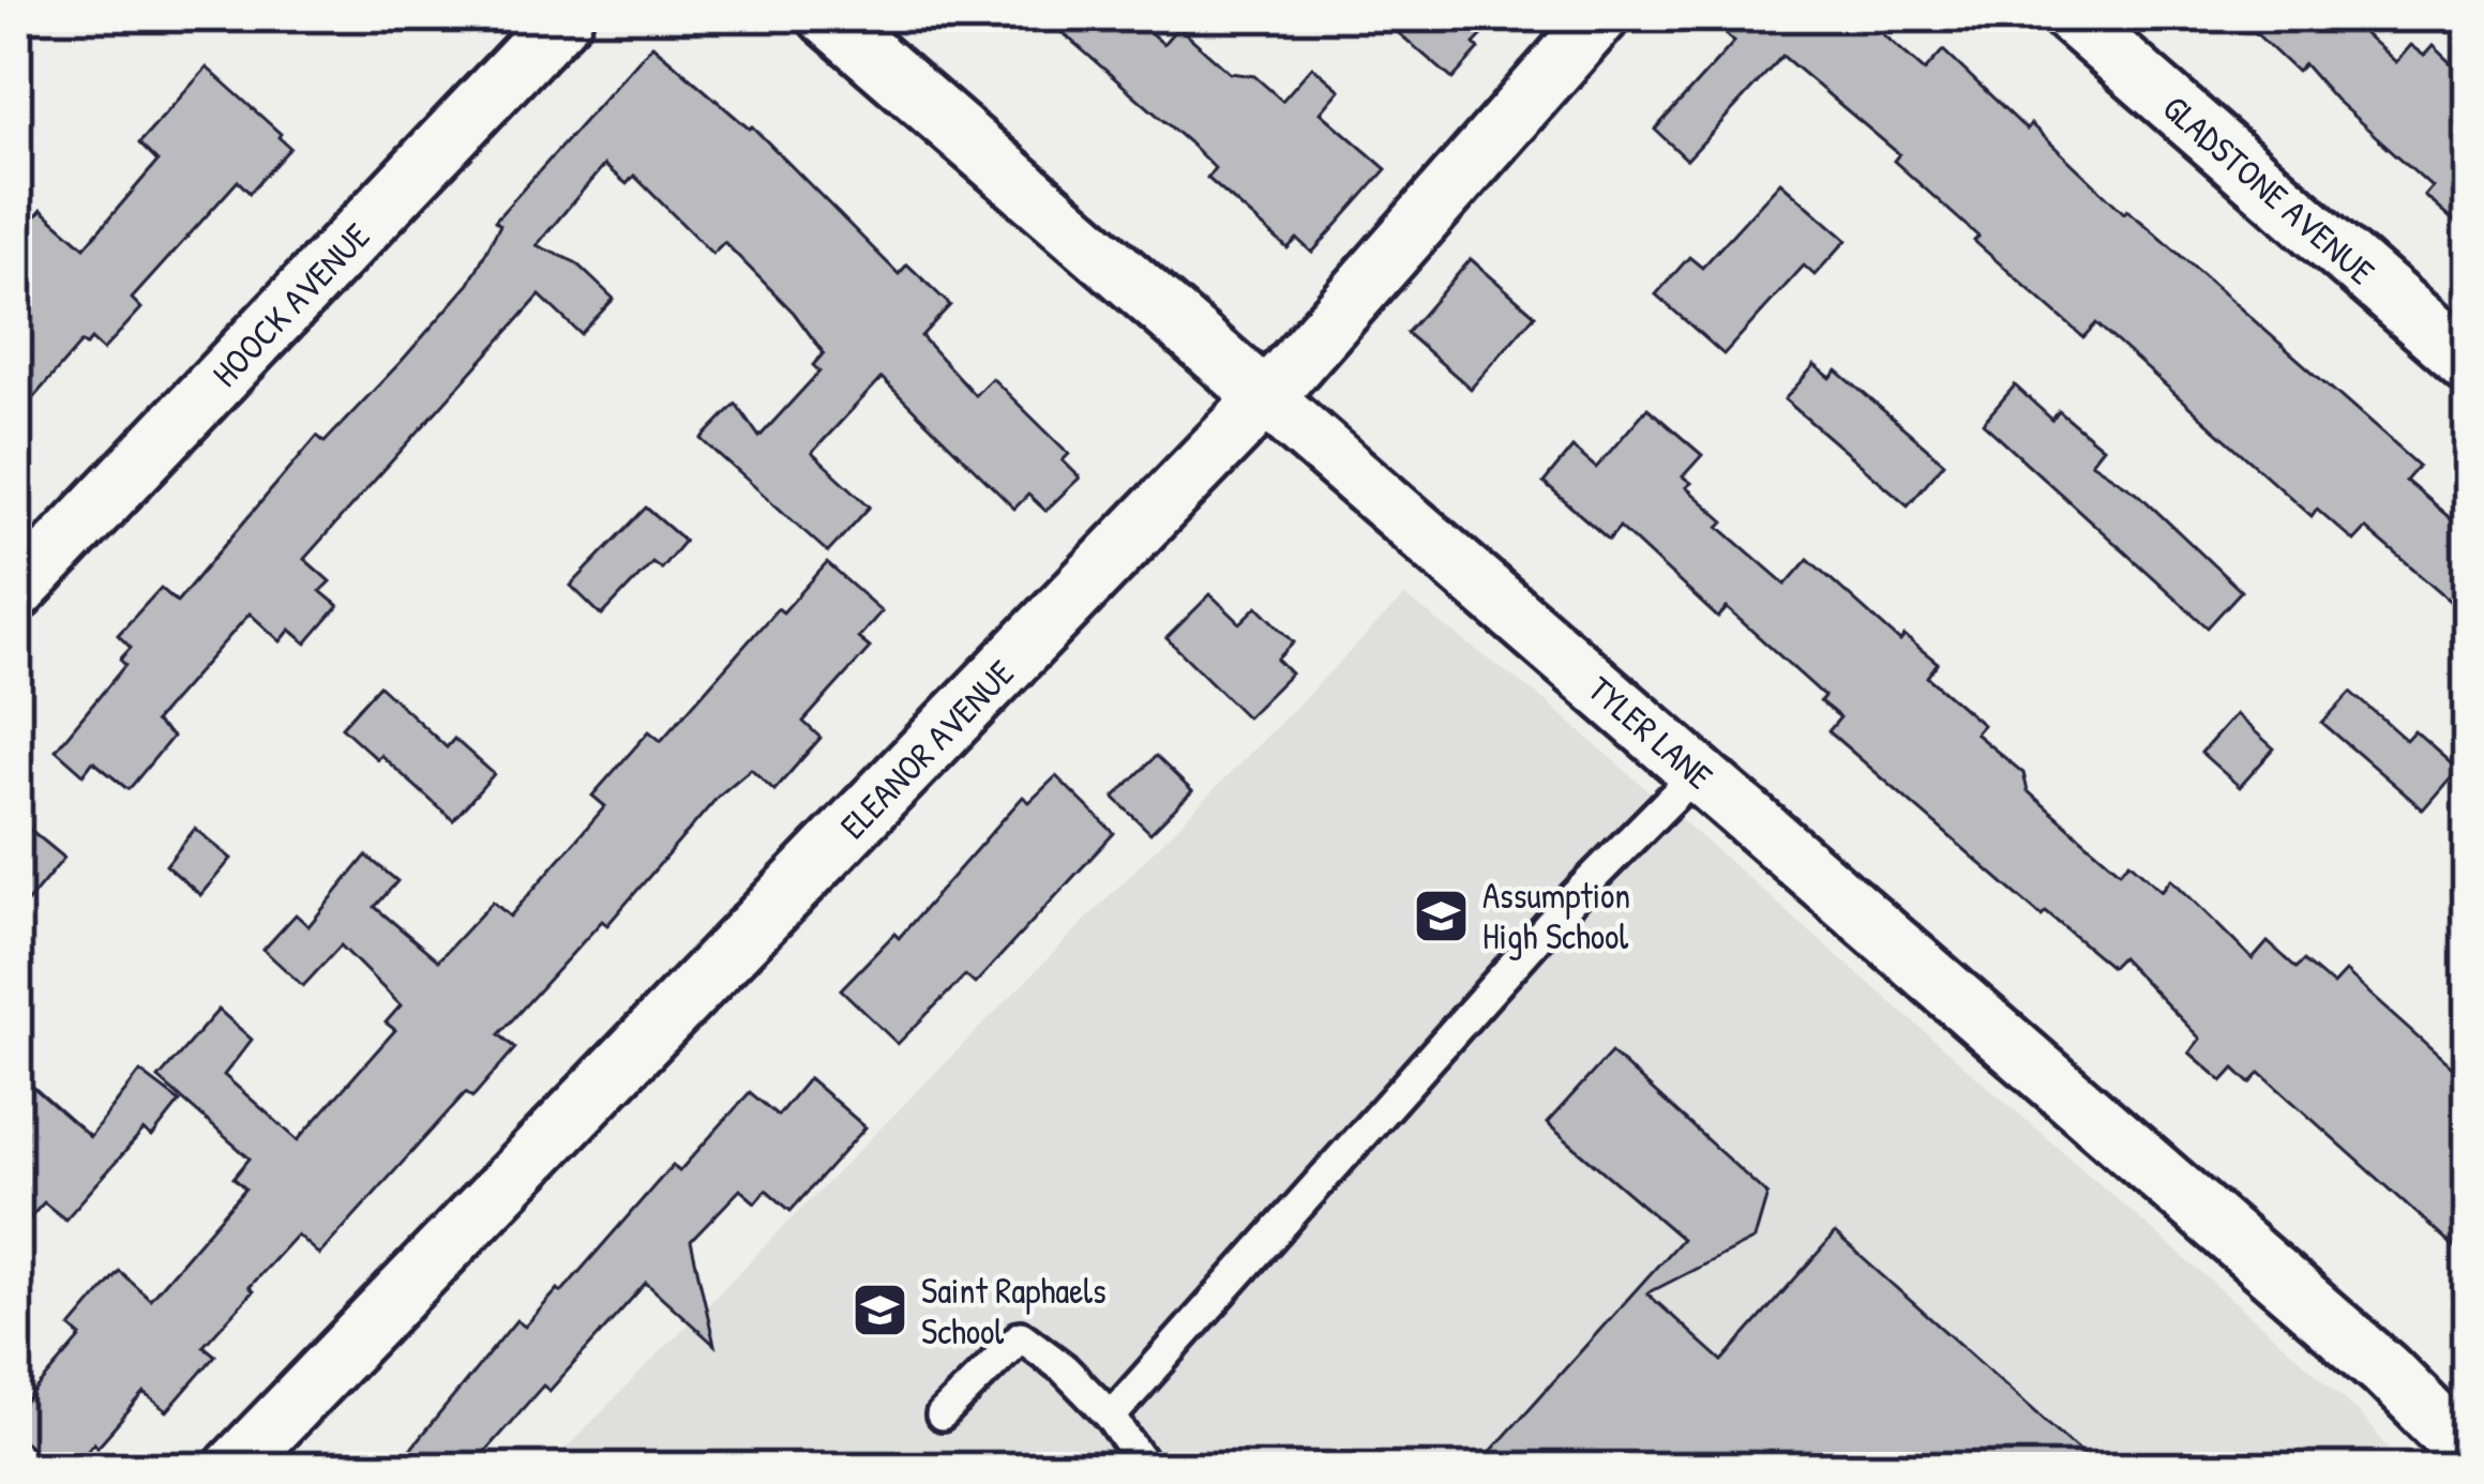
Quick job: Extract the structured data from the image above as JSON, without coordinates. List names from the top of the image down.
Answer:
{
  "streets": {
    "street": [
      "GLADSTONE AVENUE",
      "HOOCK AVENUE",
      "TYLER LANE",
      "ELEANOR AVENUE"
    ]
  },
  "crossings": [
    ["TYLER LANE", "ELEANOR AVENUE"]
  ],
  "places": {
    "school or university": ["Assumption High School", "Saint Raphaels School"]
  }
}
